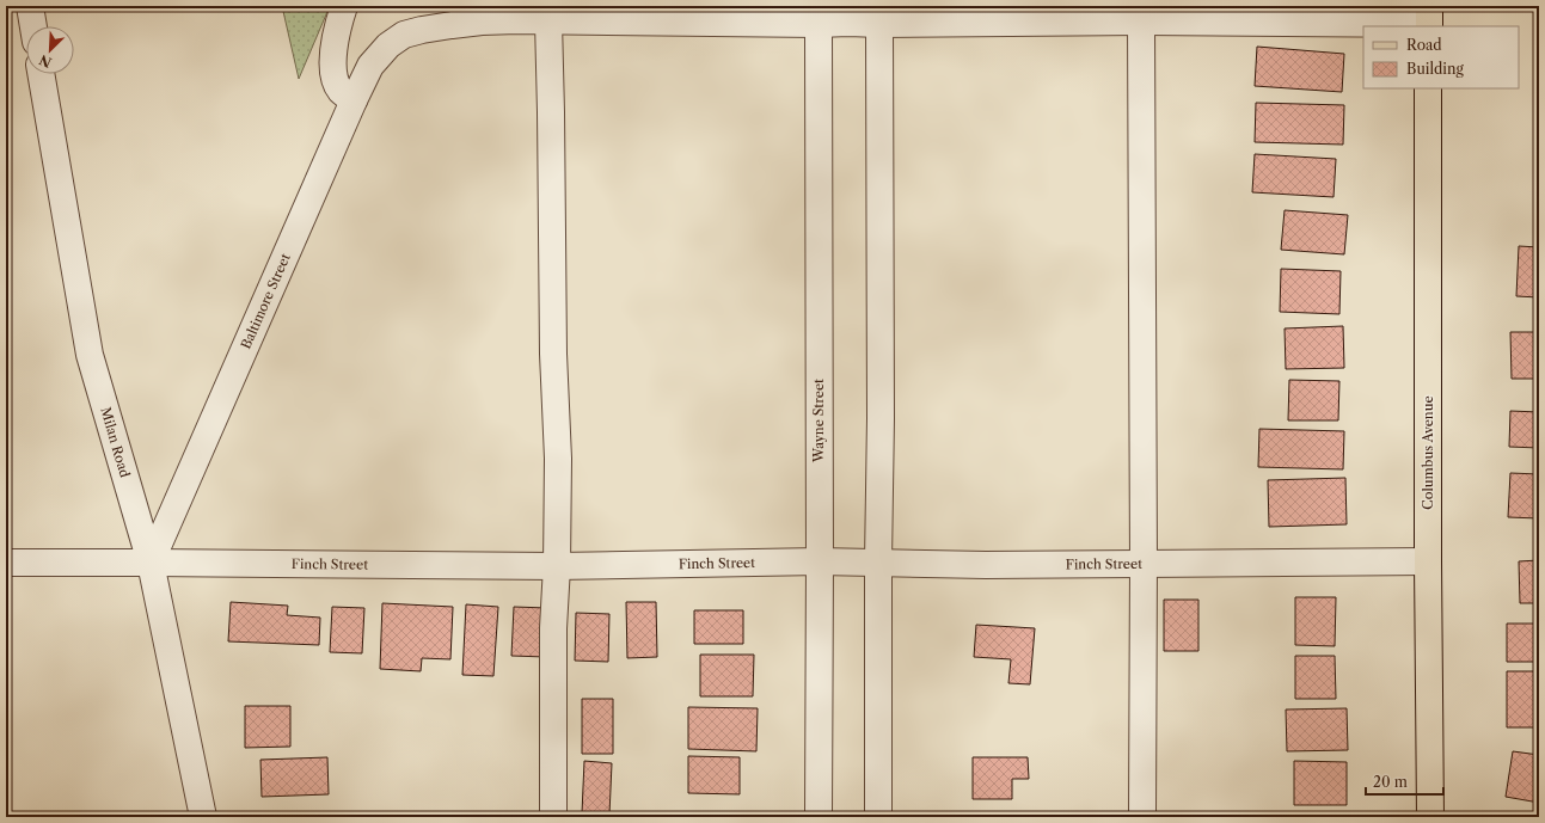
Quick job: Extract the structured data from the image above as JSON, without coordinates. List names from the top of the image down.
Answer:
{
  "streets": {
    "main road": ["Columbus Avenue"],
    "street": [
      "Baltimore Street",
      "Wayne Street",
      "Milan Road",
      "Finch Street"
    ]
  },
  "crossings": [
    ["Baltimore Street", "Wayne Street"],
    ["Baltimore Street", "Milan Road"],
    ["Baltimore Street", "Finch Street"],
    ["Wayne Street", "Finch Street"],
    ["Milan Road", "Finch Street"],
    ["Columbus Avenue", "Finch Street"]
  ],
  "legend": ["Road", "Building"],
  "scale_bar": "20 m",
  "north": "bottom left"
}
